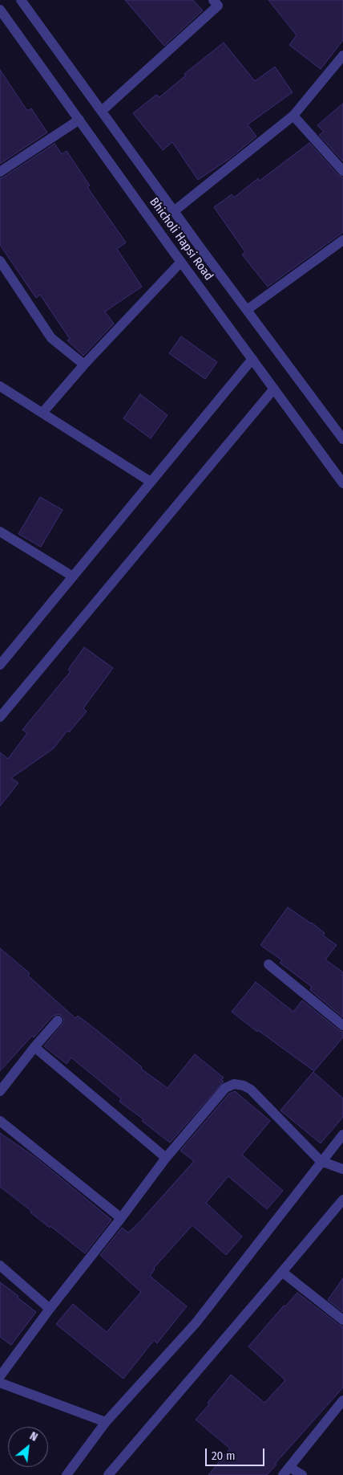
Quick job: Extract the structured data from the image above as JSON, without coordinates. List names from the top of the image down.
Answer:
{
  "streets": {
    "street": ["Bhicholi Hapsi Road"]
  },
  "scale_bar": "20 m",
  "north": "top right"
}
